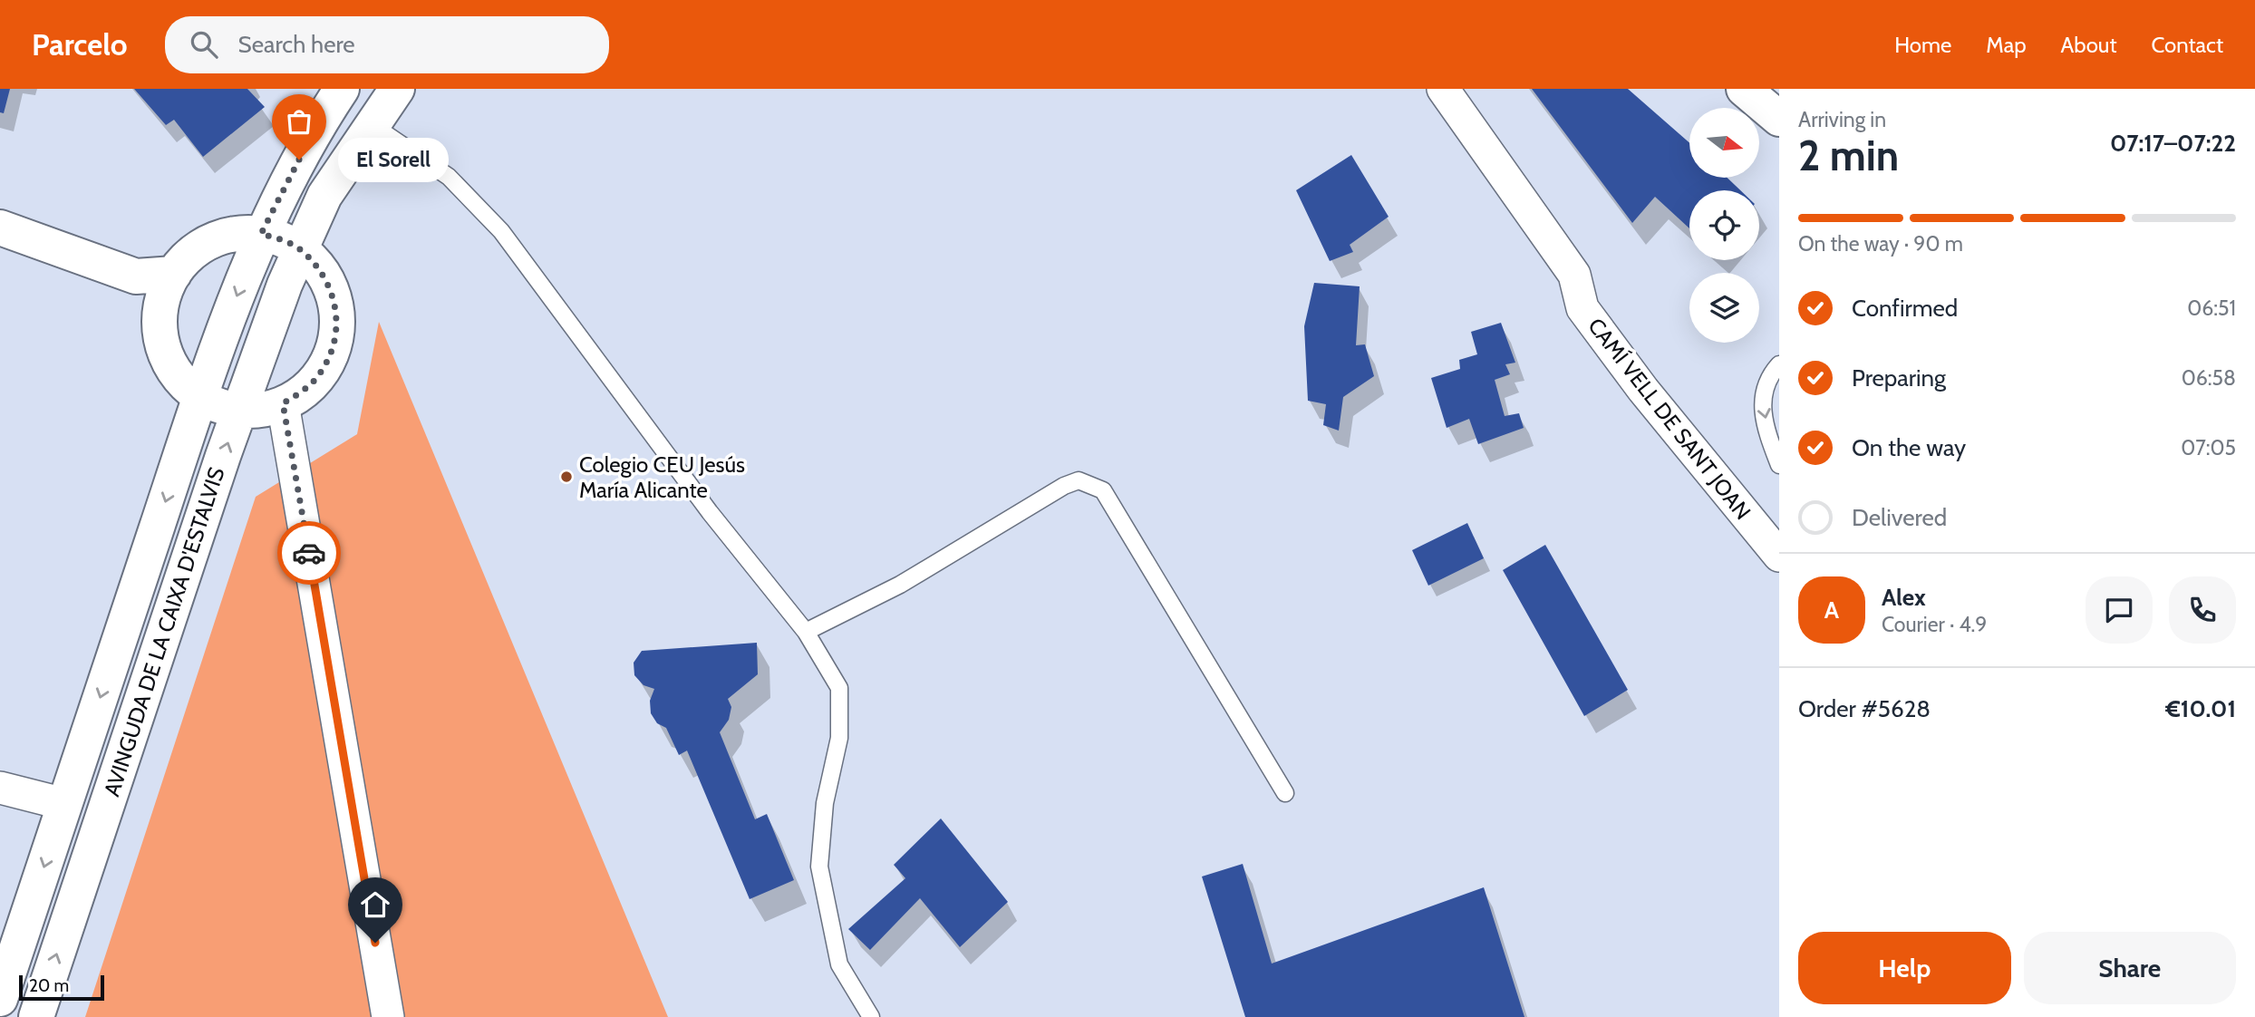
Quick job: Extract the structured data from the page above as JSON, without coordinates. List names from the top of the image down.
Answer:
{
  "streets": {
    "main road": ["AVINGUDA DE LA CAIXA D'ESTALVIS"],
    "street": ["CAMÍ VELL DE SANT JOAN"]
  },
  "places": ["El Sorell", "Colegio CEU Jesús María Alicante"],
  "scale_bar": "20 m",
  "north": "right",
  "page": {
    "header": "Parcelo",
    "search": "Search here",
    "nav": [
      "Home",
      "Map",
      "About",
      "Contact"
    ],
    "heading": ["2 min", "Arriving in", "07:17–07:22"],
    "panel": [
      "Alex",
      "Courier · 4.9",
      "Order #5628",
      "€10.01"
    ],
    "bubble": "El Sorell",
    "bar": "On the way · 90 m",
    "list": [
      ["Confirmed", "06:51"],
      ["Preparing", "06:58"],
      ["On the way", "07:05"],
      "Delivered"
    ],
    "round": "A",
    "buttons": ["Help", "Share"],
    "scale": "20 m"
  }
}
